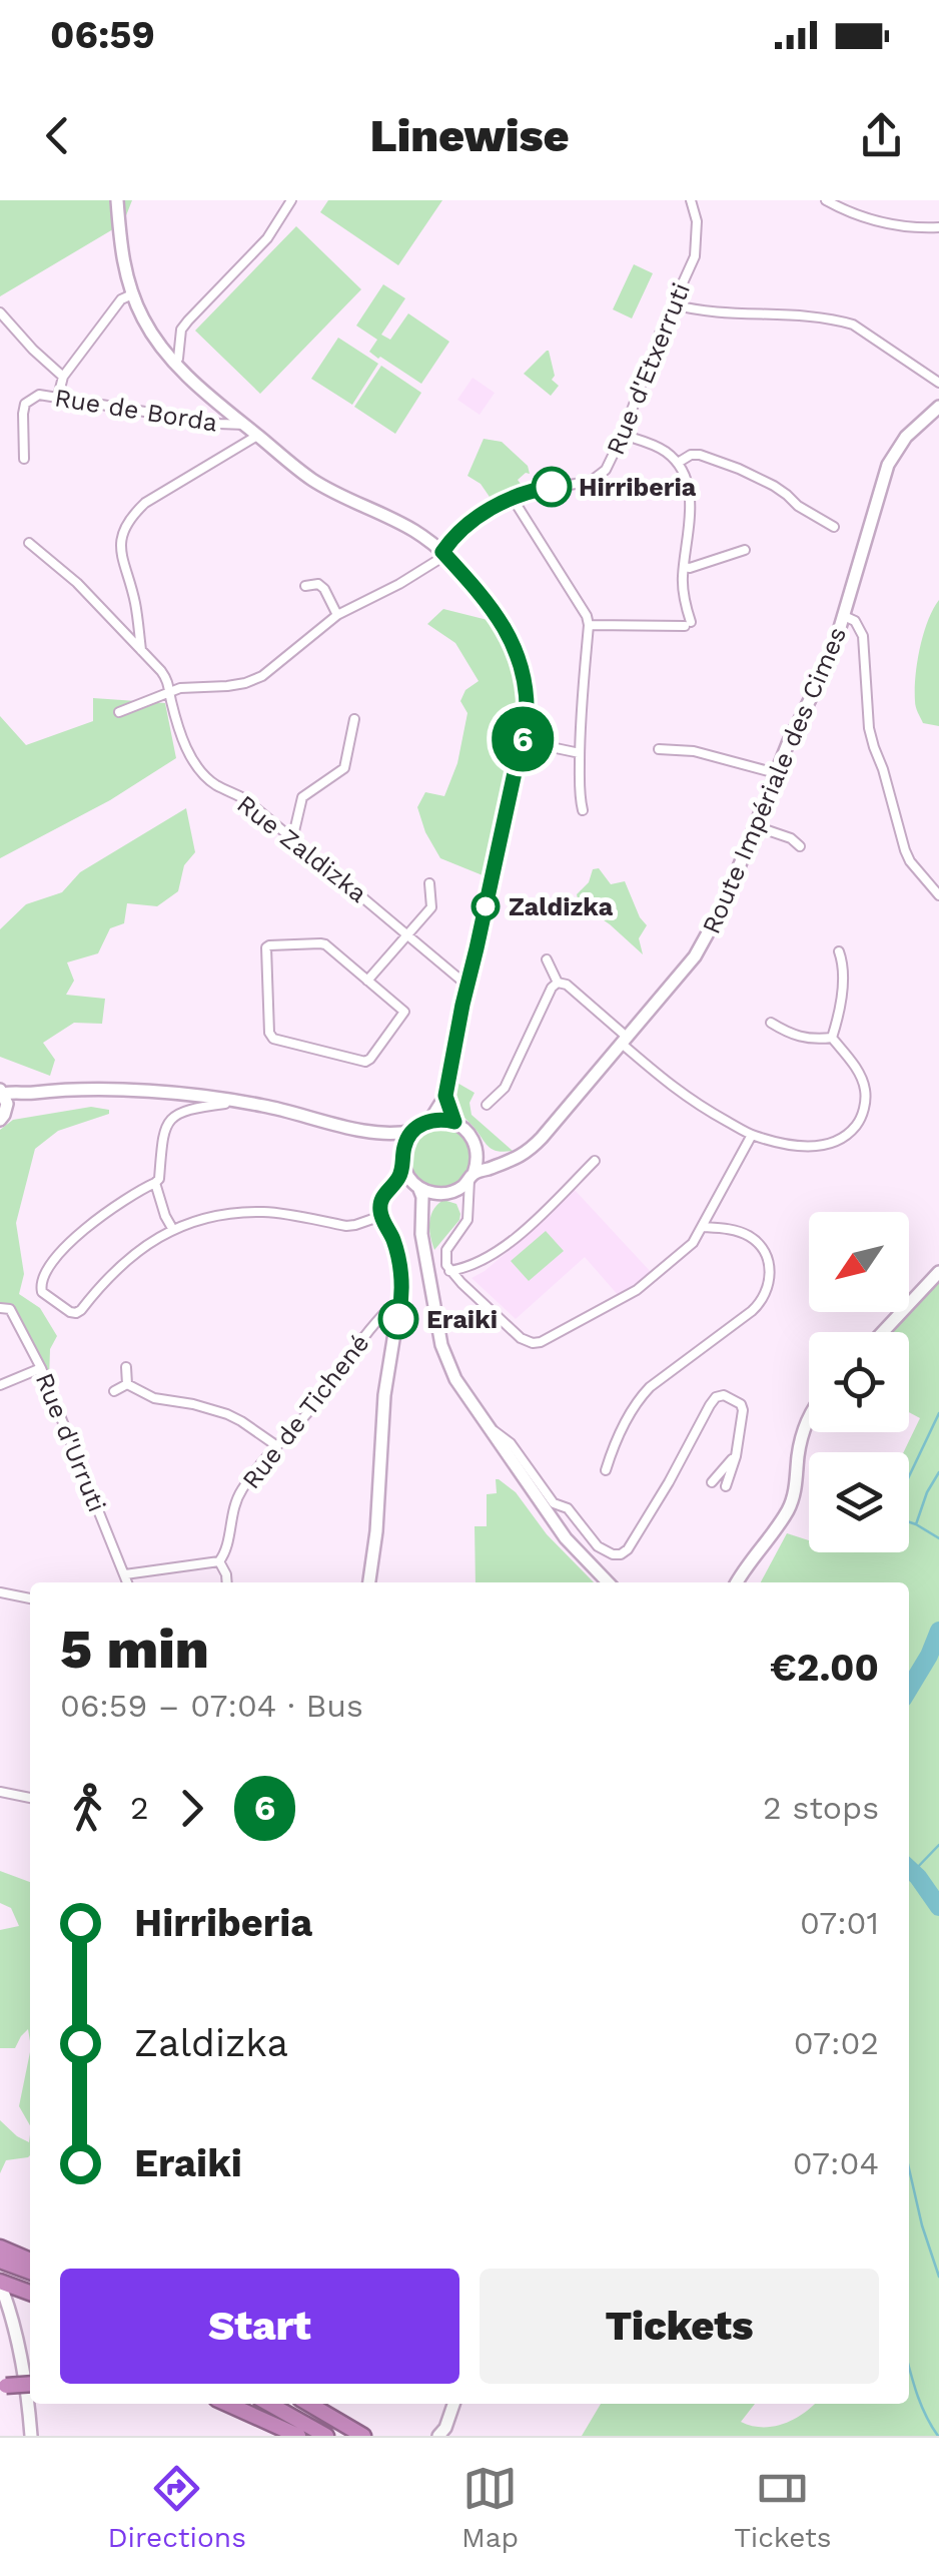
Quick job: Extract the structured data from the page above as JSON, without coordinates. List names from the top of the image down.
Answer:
{
  "streets": {
    "street": [
      "Rue d'Etxerruti",
      "Rue de Borda",
      "Route Impériale des Cimes",
      "Rue Zaldizka",
      "Rue de Tichené",
      "Rue d'Urruti"
    ]
  },
  "crossings": [
    ["Rue d'Etxerruti", "Rue Zaldizka"]
  ],
  "places": ["Hirriberia", "Zaldizka", "Eraiki"],
  "lines": ["bus line 6"],
  "north": "bottom left",
  "page": {
    "status": "06:59",
    "header": "Linewise",
    "on_map": "6",
    "heading": ["5 min", "06:59 – 07:04 · Bus", "€2.00"],
    "legs": ["2", "6", "2 stops"],
    "list": [
      {
        "name": "Hirriberia",
        "value": "07:01"
      },
      {
        "name": "Zaldizka",
        "value": "07:02"
      },
      {
        "name": "Eraiki",
        "value": "07:04"
      }
    ],
    "buttons": ["Start", "Tickets"],
    "tabs": ["Directions", "Map", "Tickets"]
  }
}
